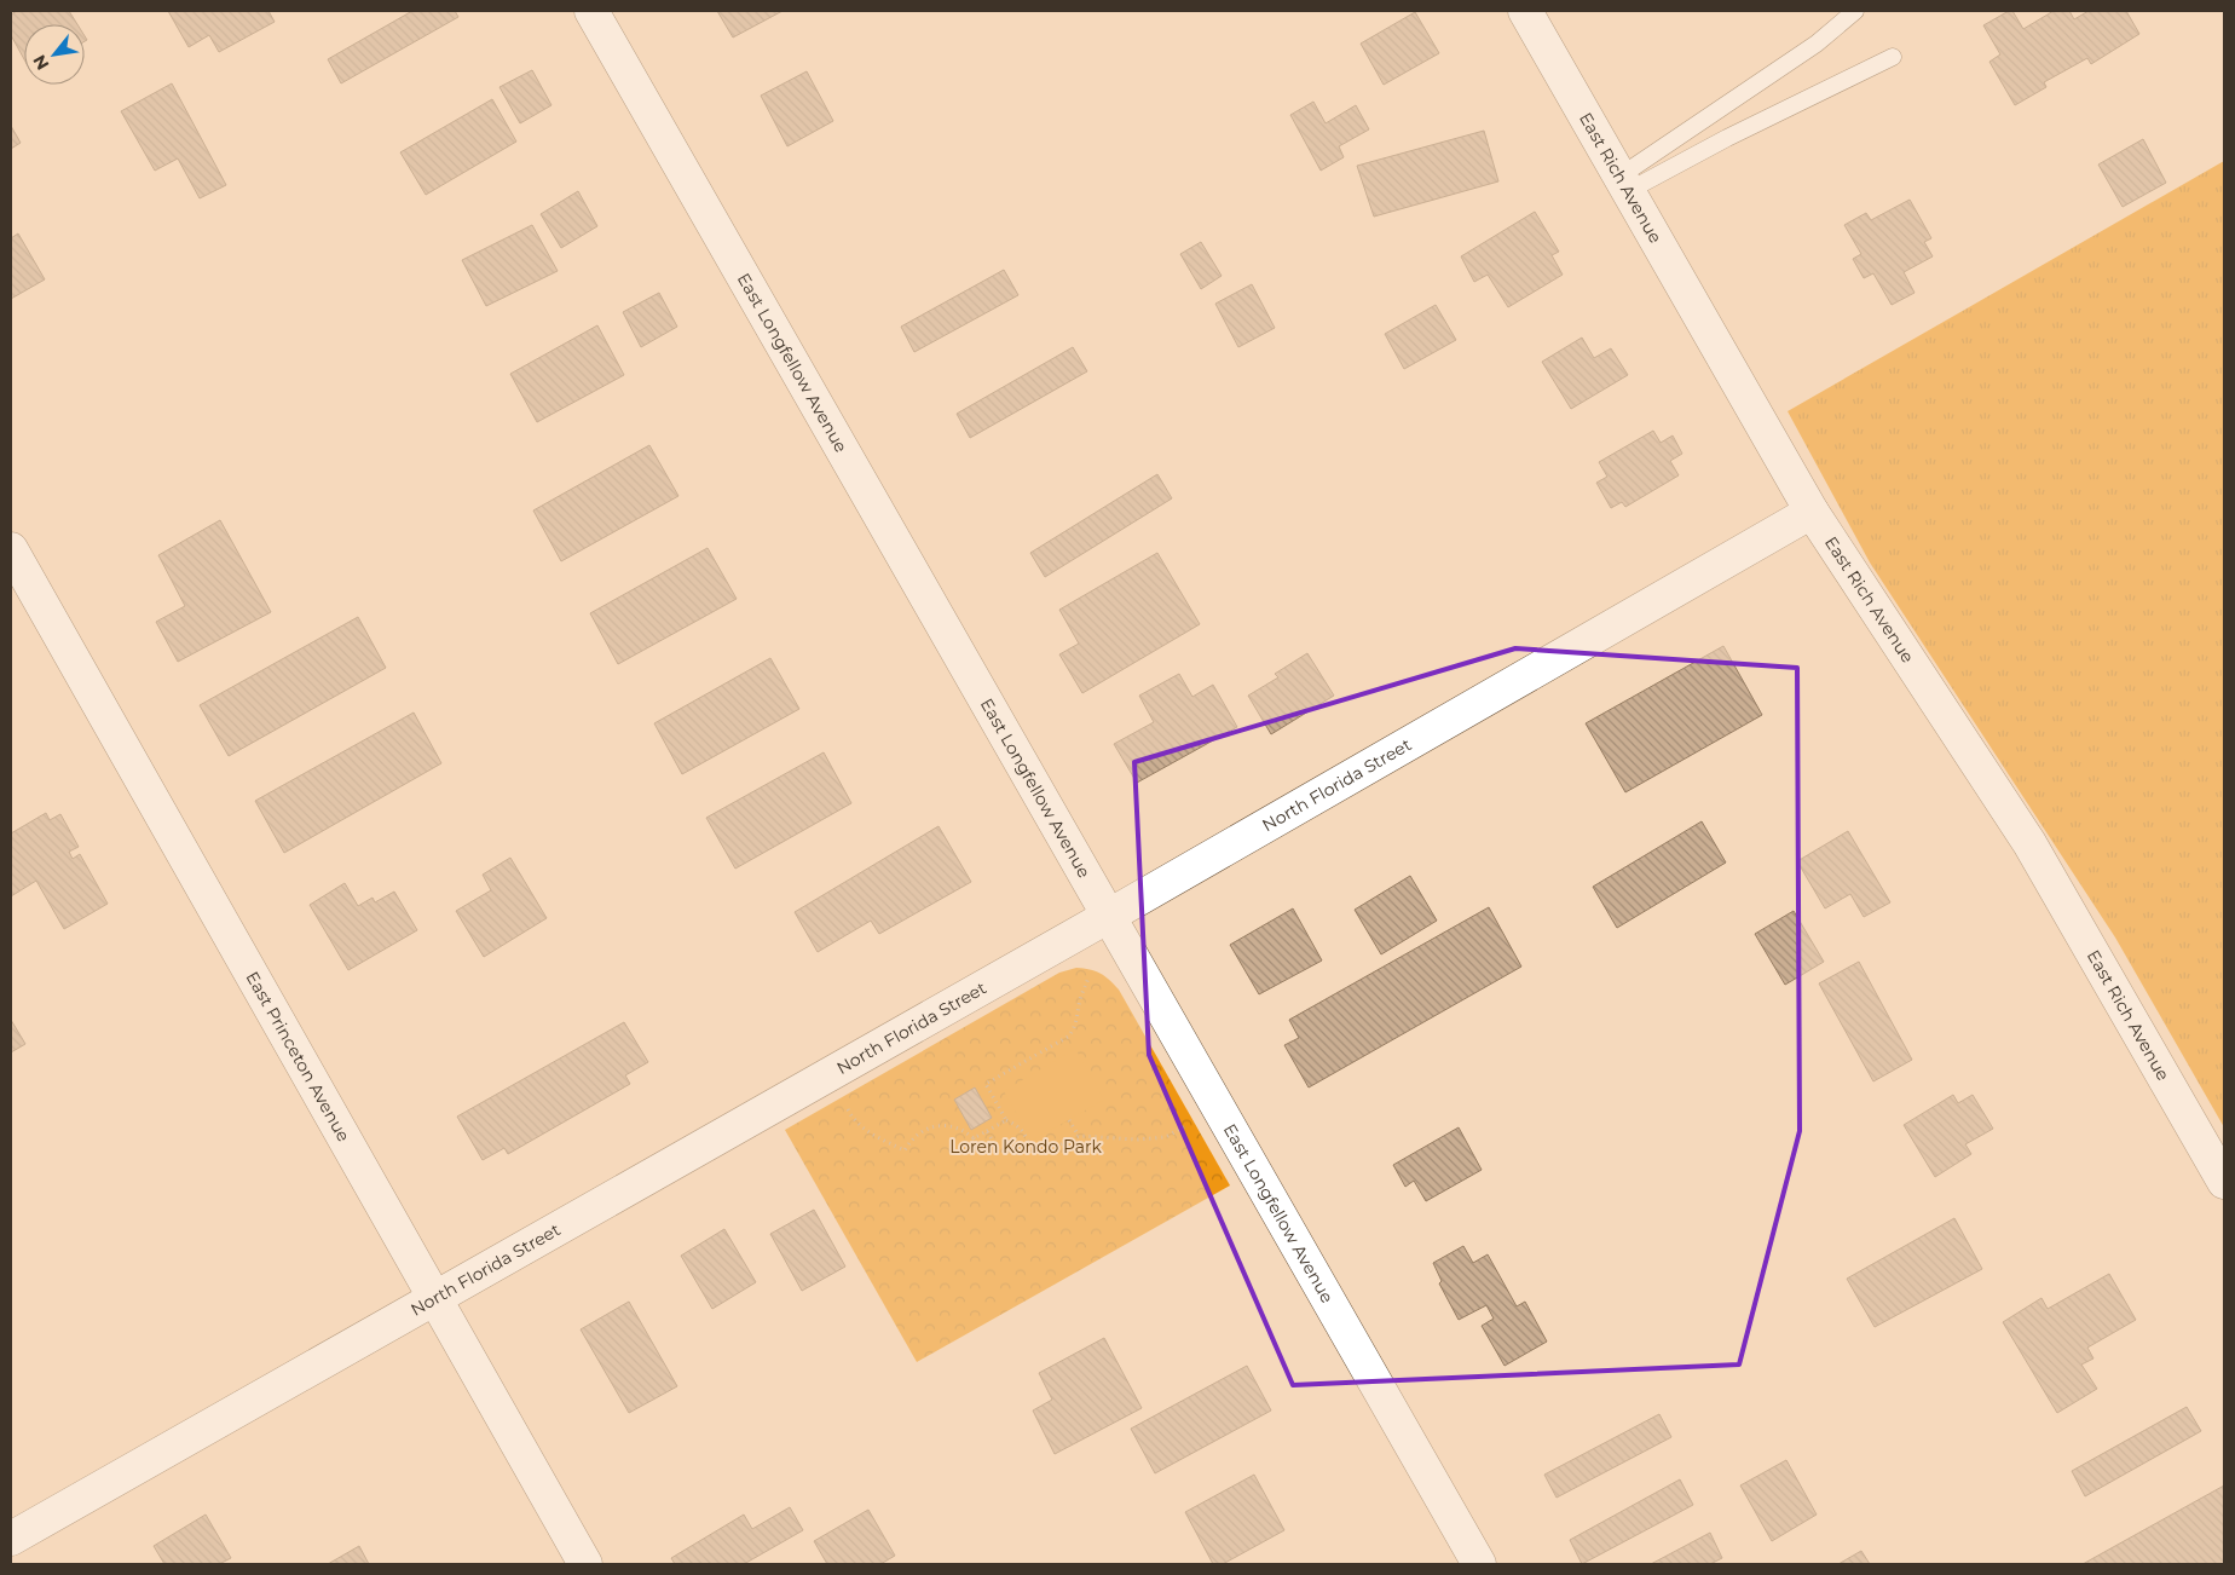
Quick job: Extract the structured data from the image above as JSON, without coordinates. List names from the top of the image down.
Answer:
{
  "streets": {
    "street": [
      "East Rich Avenue",
      "East Longfellow Avenue",
      "North Florida Street",
      "East Princeton Avenue"
    ]
  },
  "crossings": [
    ["East Rich Avenue", "North Florida Street"],
    ["East Longfellow Avenue", "North Florida Street"],
    ["North Florida Street", "East Princeton Avenue"]
  ],
  "parks": ["Loren Kondo Park"],
  "north": "bottom left"
}
